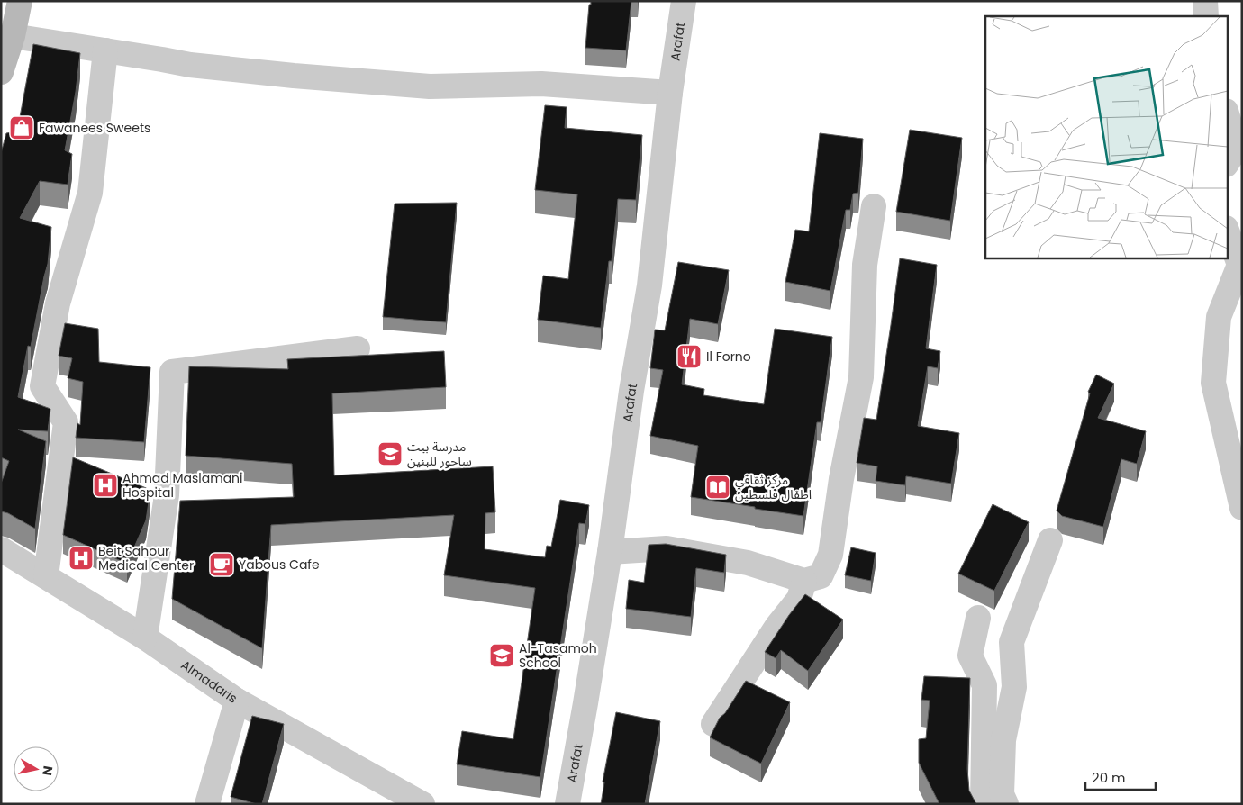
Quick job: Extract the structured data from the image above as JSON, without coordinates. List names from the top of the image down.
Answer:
{
  "streets": {
    "street": ["Arafat", "Almadaris"]
  },
  "places": {
    "shop": ["Fawanees Sweets"],
    "restaurant": ["Il Forno"],
    "school or university": ["مدرسة بيت ساحور للبنين", "Al-Tasamoh School"],
    "hospital": ["Ahmad Maslamani Hospital", "Beit Sahour Medical Center"],
    "library": ["مركز ثقافي اطفال فلسطين"],
    "cafe": ["Yabous Cafe"]
  },
  "scale_bar": "20 m",
  "north": "right"
}
